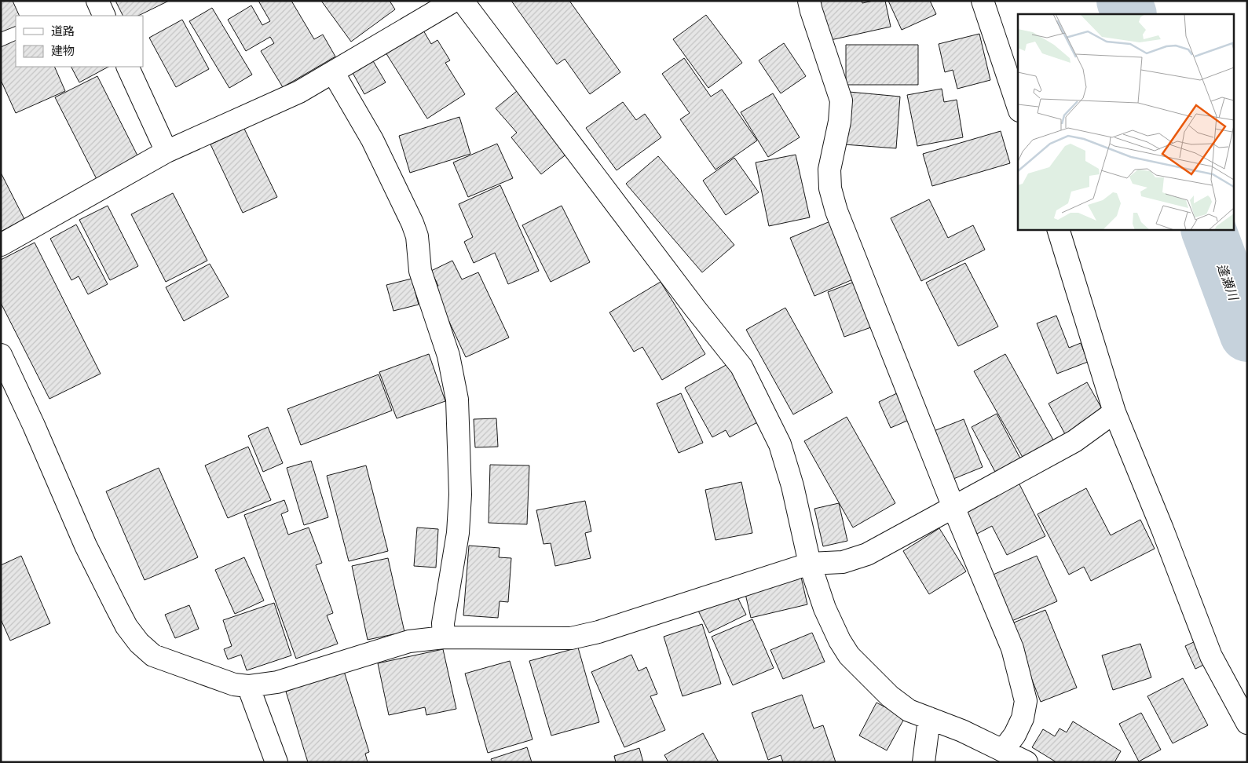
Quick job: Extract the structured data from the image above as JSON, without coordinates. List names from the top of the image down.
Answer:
{
  "water": ["逢瀬川"],
  "legend": ["道路", "建物"]
}
